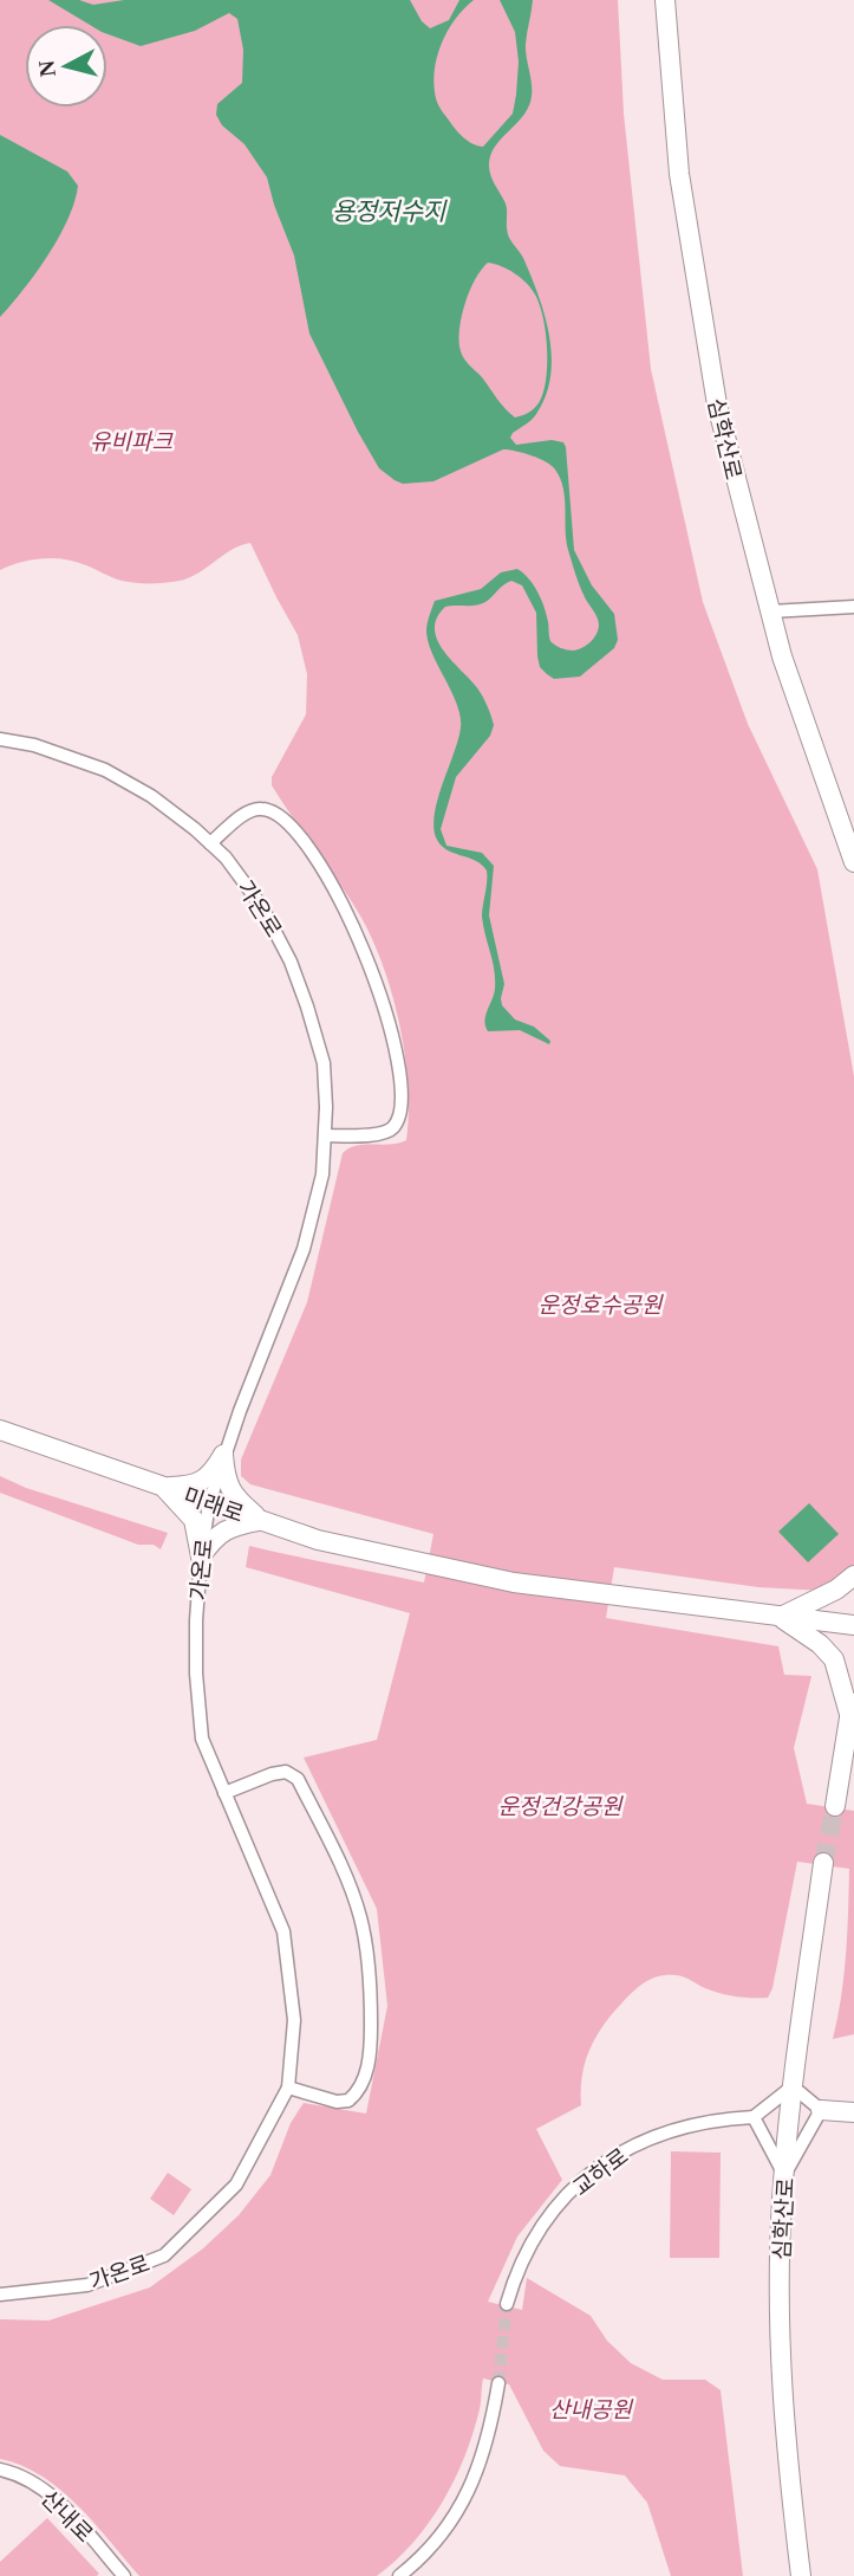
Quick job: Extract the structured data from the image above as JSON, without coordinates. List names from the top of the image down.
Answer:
{
  "streets": {
    "street": [
      "심학산로",
      "가온로",
      "미래로",
      "교하로",
      "산내로"
    ]
  },
  "crossings": [
    ["가온로", "미래로"]
  ],
  "water": ["용정저수지"],
  "parks": [
    "유비파크",
    "운정호수공원",
    "운정건강공원",
    "산내공원"
  ],
  "north": "left"
}
